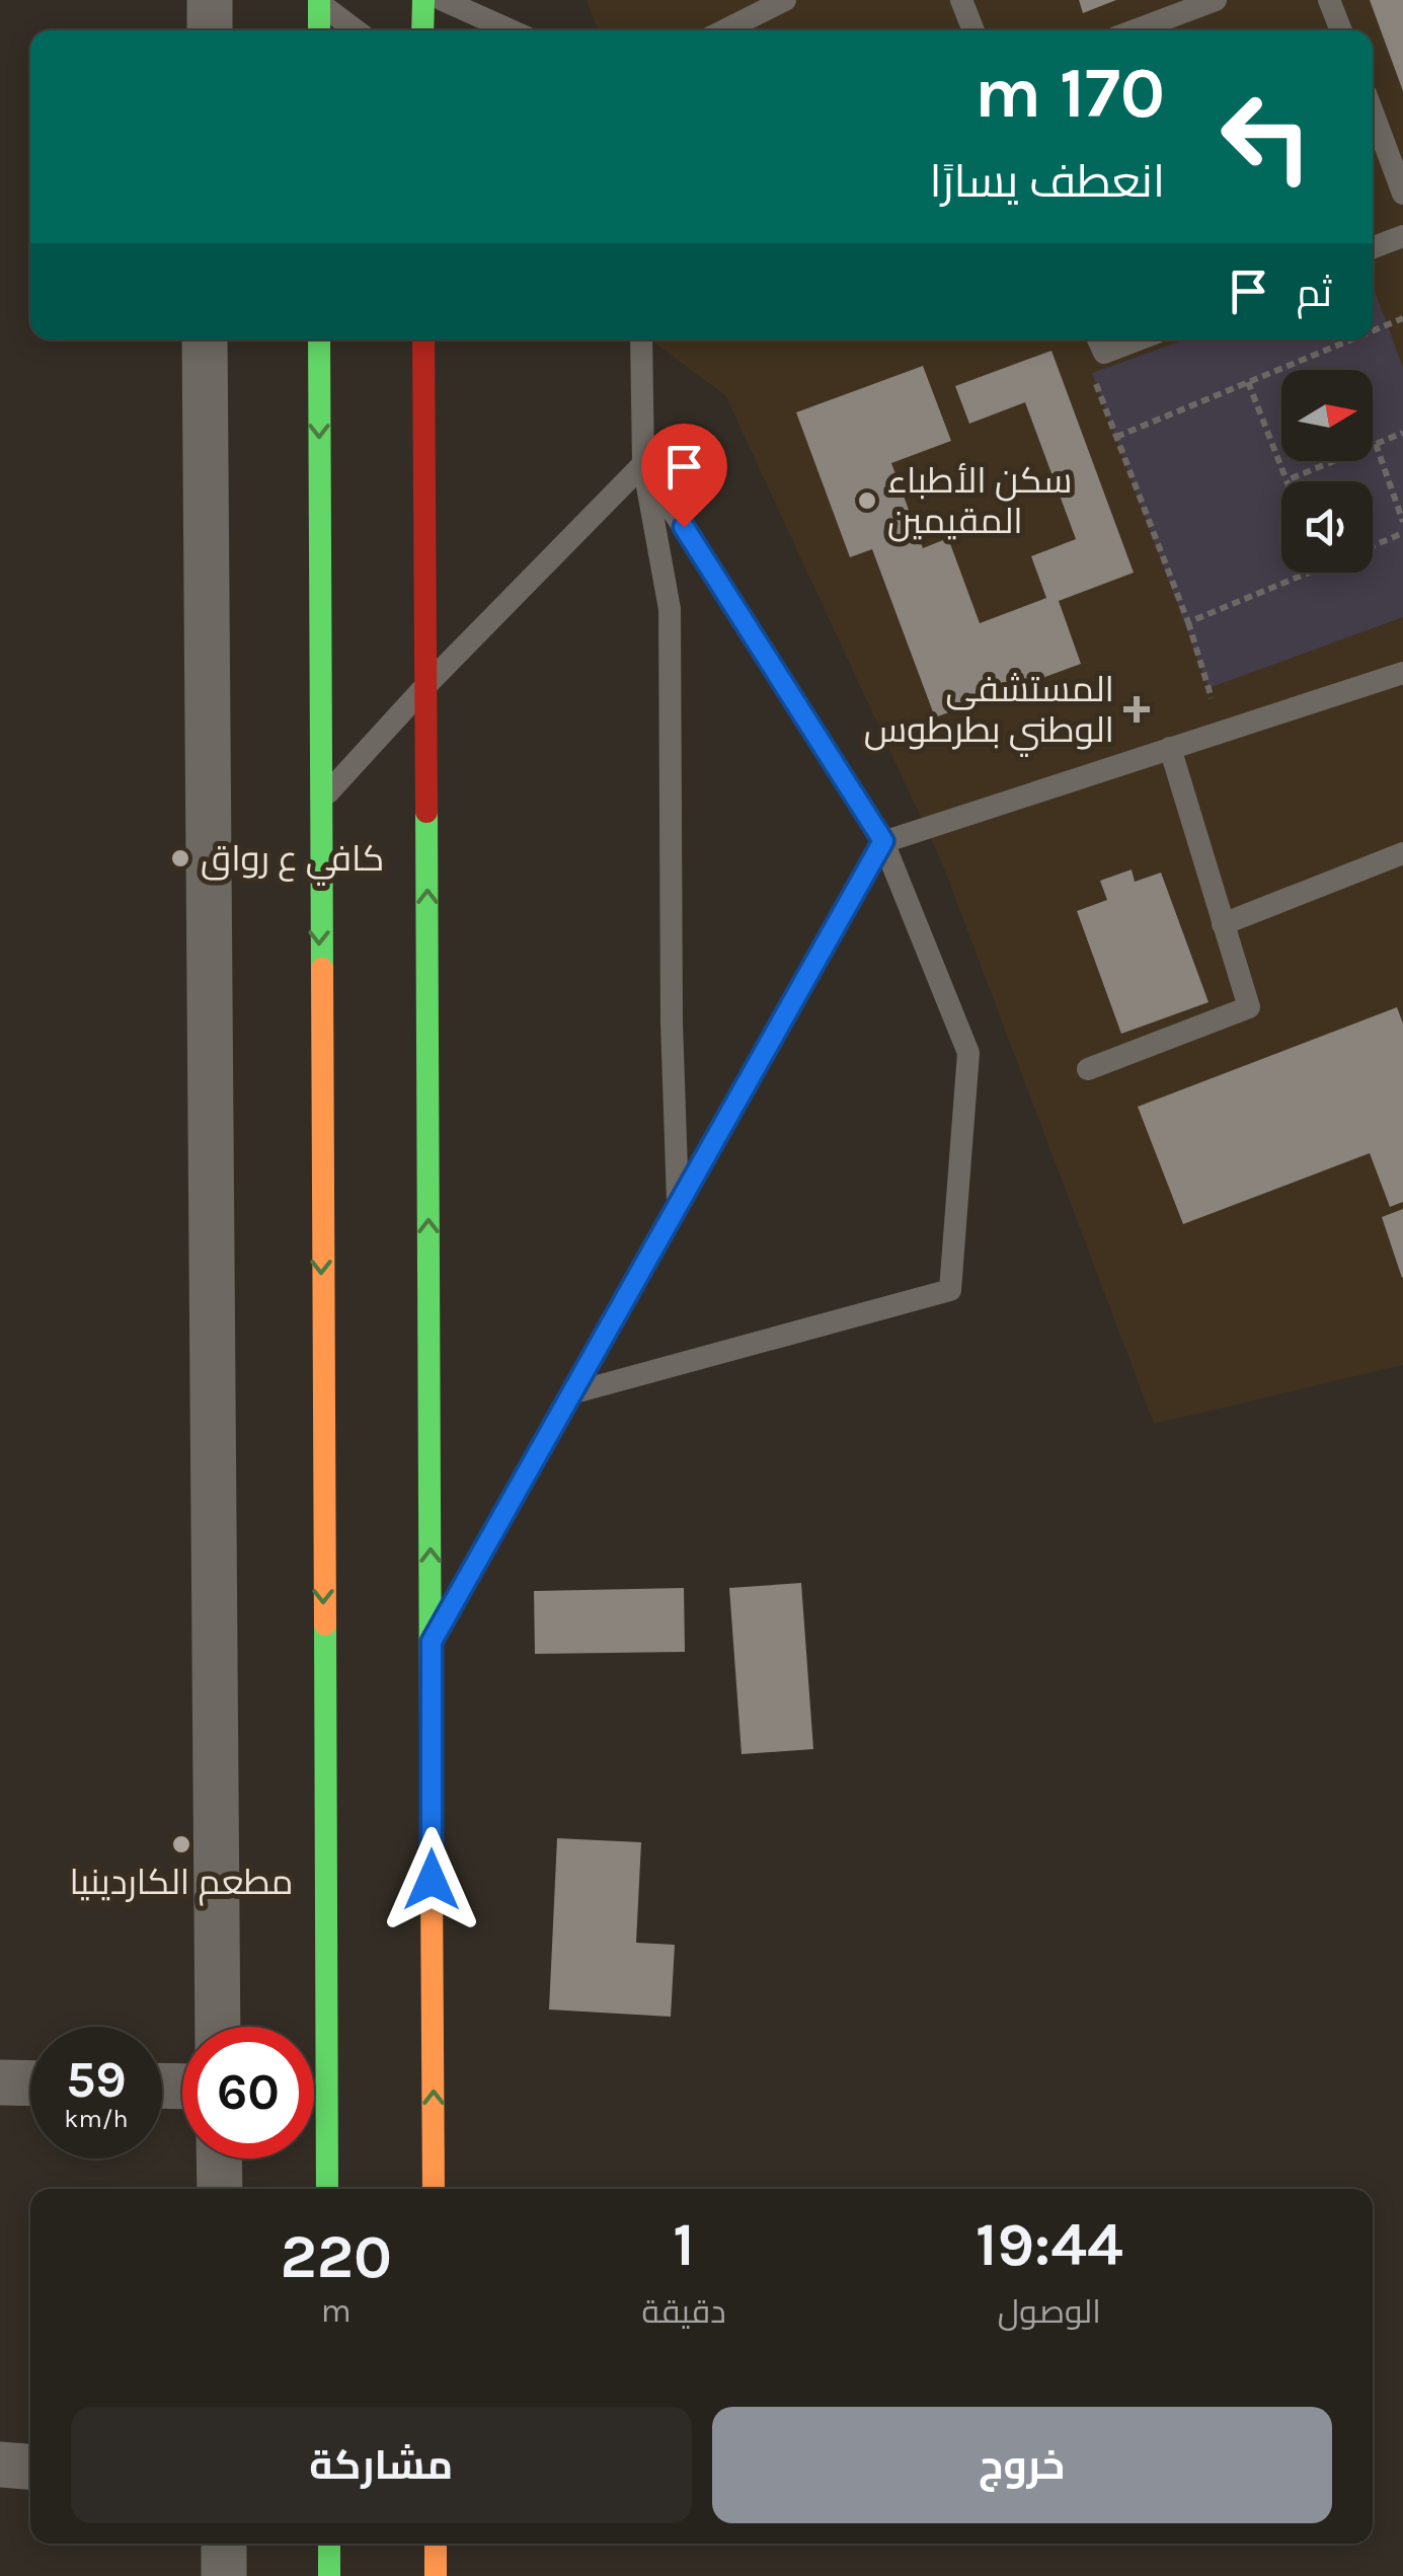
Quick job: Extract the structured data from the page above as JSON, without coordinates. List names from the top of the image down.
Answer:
{
  "places": {
    "other": ["سكن الأطباء المقيمين", "كافي ع رواق", "مطعم الكاردينيا"],
    "health": ["المستشفى الوطني بطرطوس"]
  },
  "north": "right",
  "page": {
    "turn": ["170 m", "انعطف يسارًا"],
    "then": "ثم",
    "speed": "59 km/h",
    "limit": "60",
    "eta": [
      "19:44",
      "الوصول",
      "1",
      "دقيقة",
      "220",
      "m"
    ],
    "buttons": ["خروج", "مشاركة"]
  }
}
